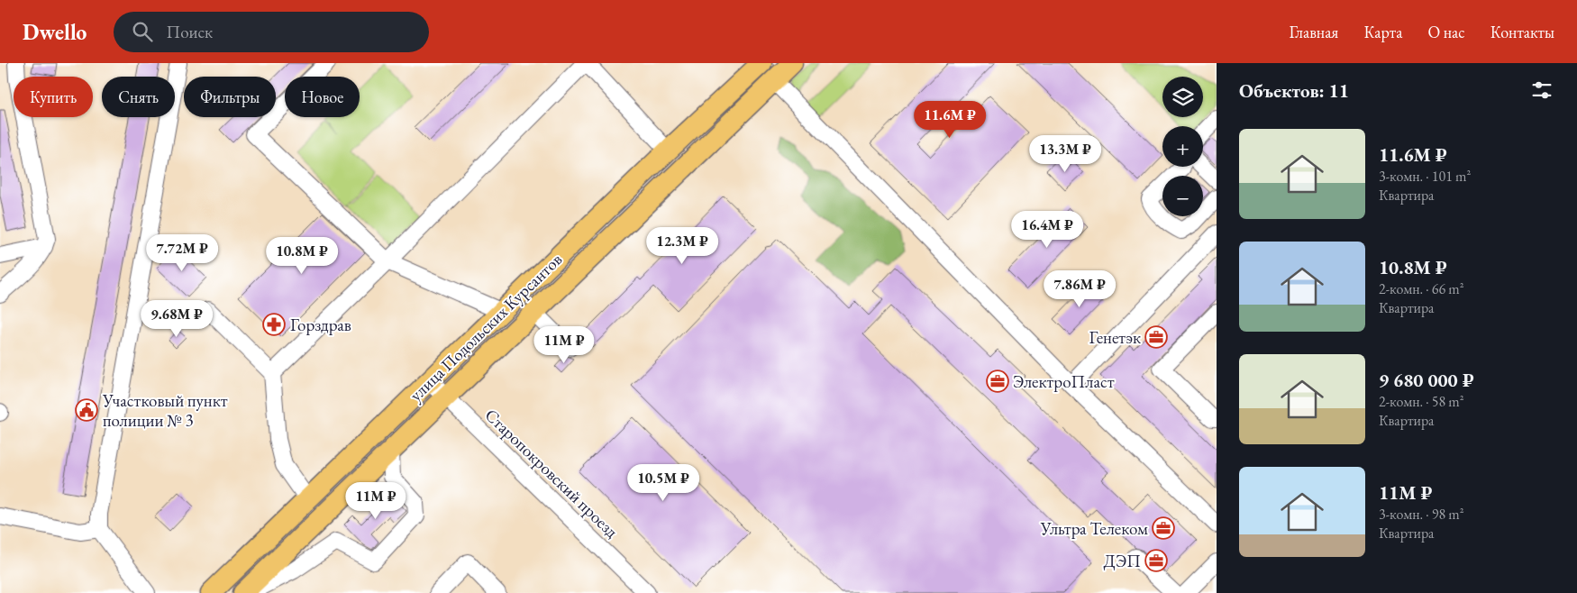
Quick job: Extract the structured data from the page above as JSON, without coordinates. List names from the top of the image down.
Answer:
{
  "streets": {
    "main road": ["улица Подольских Курсантов"],
    "street": ["Старопокровский проезд"]
  },
  "crossings": [
    ["улица Подольских Курсантов", "Старопокровский проезд"]
  ],
  "places": {
    "pharmacy": ["Горздрав"],
    "office": [
      "Генетэк",
      "ЭлектроПласт",
      "Ультра Телеком",
      "ДЭП"
    ],
    "public building": ["Участковый пункт полиции № 3"]
  },
  "page": {
    "header": "Dwello",
    "search": "Поиск",
    "nav": [
      "Главная",
      "Карта",
      "О нас",
      "Контакты"
    ],
    "heading": "Объектов: 11",
    "map_buttons": ["+", "−"],
    "chip": [
      "Купить",
      "Снять",
      "Фильтры",
      "Новое"
    ],
    "price": [
      "11.6M ₽",
      "13.3M ₽",
      "16.4M ₽",
      "12.3M ₽",
      "7.72M ₽",
      "10.8M ₽",
      "7.86M ₽",
      "9.68M ₽",
      "11M ₽",
      "10.5M ₽",
      "11M ₽"
    ],
    "list": [
      {
        "name": "11.6M ₽",
        "note": "3-комн. · 101 m² · Квартира"
      },
      {
        "name": "10.8M ₽",
        "note": "2-комн. · 66 m² · Квартира"
      },
      {
        "name": "9 680 000 ₽",
        "note": "2-комн. · 58 m² · Квартира"
      },
      {
        "name": "11M ₽",
        "note": "3-комн. · 98 m² · Квартира"
      }
    ]
  }
}
